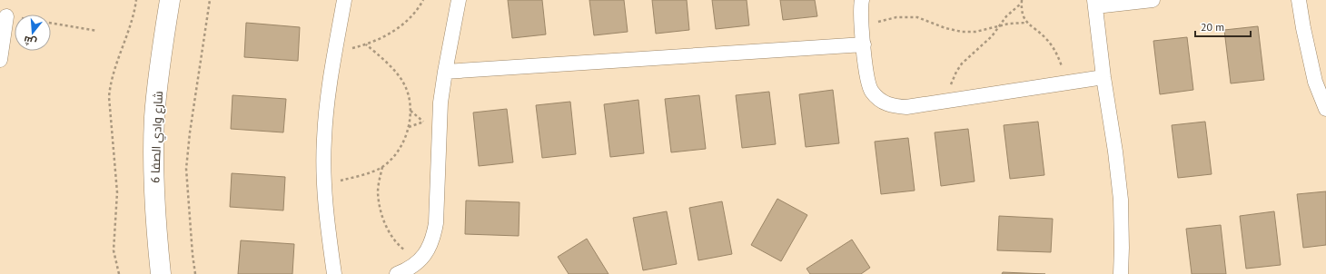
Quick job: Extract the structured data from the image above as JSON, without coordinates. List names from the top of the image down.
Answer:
{
  "streets": {
    "main road": ["شارع وادي الصفا 6"]
  },
  "scale_bar": "20 m",
  "north": "bottom"
}
